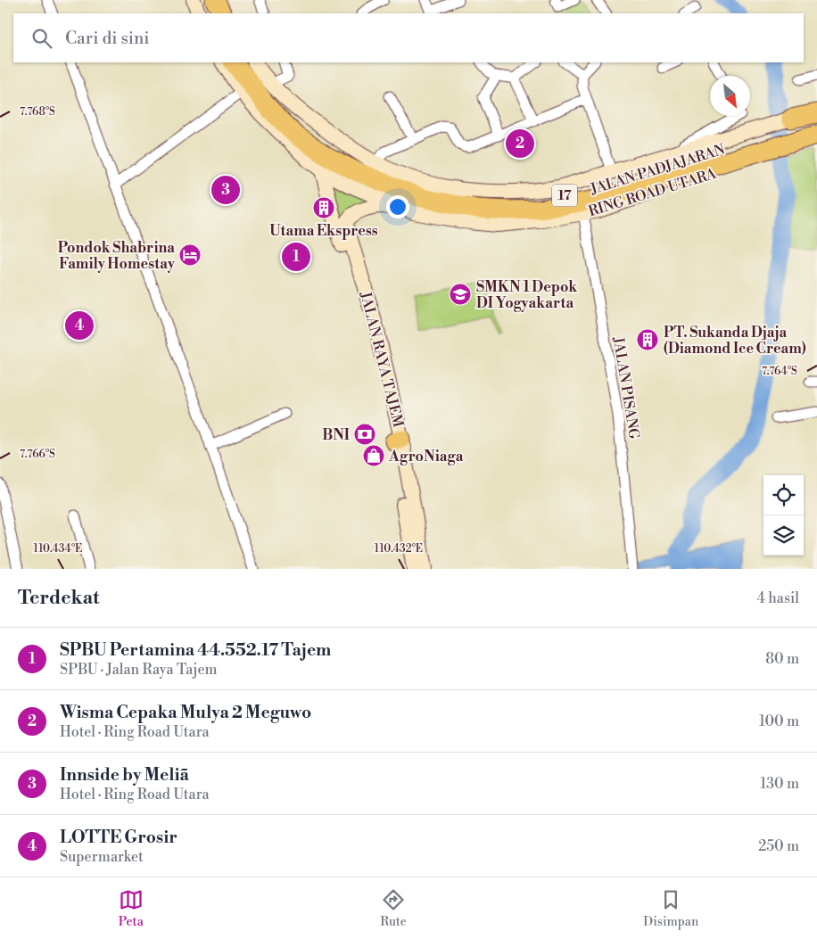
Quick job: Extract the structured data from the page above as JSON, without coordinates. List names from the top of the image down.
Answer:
{
  "streets": {
    "highway": ["JALAN PADJAJARAN", "17"],
    "street": ["RING ROAD UTARA", "JALAN RAYA TAJEM", "JALAN PISANG"]
  },
  "crossings": [
    ["JALAN PADJAJARAN", "RING ROAD UTARA"],
    ["RING ROAD UTARA", "JALAN RAYA TAJEM"],
    ["RING ROAD UTARA", "JALAN PISANG"]
  ],
  "places": {
    "building": ["Utama Ekspress", "PT. Sukanda Djaja (Diamond Ice Cream)"],
    "hotel": ["Pondok Shabrina Family Homestay"],
    "school or university": ["SMKN 1 Depok DI Yogyakarta"],
    "bank": ["BNI"],
    "shop": ["AgroNiaga"]
  },
  "north": "bottom right",
  "page": {
    "search": "Cari di sini",
    "pins": [
      "2",
      "3",
      "1",
      "4"
    ],
    "heading": ["Terdekat", "4 hasil"],
    "list": [
      {
        "mark": "1",
        "name": "SPBU Pertamina 44.552.17 Tajem",
        "note": "SPBU · Jalan Raya Tajem",
        "value": "80 m"
      },
      {
        "mark": "2",
        "name": "Wisma Cepaka Mulya 2 Meguwo",
        "note": "Hotel · Ring Road Utara",
        "value": "100 m"
      },
      {
        "mark": "3",
        "name": "Innside by Meliã",
        "note": "Hotel · Ring Road Utara",
        "value": "130 m"
      },
      {
        "mark": "4",
        "name": "LOTTE Grosir",
        "note": "Supermarket",
        "value": "250 m"
      }
    ],
    "nav": ["Peta", "Rute", "Disimpan"]
  },
  "coordinates": [
    "7.768°S",
    "7.764°S",
    "7.766°S",
    "110.434°E",
    "110.432°E"
  ]
}
